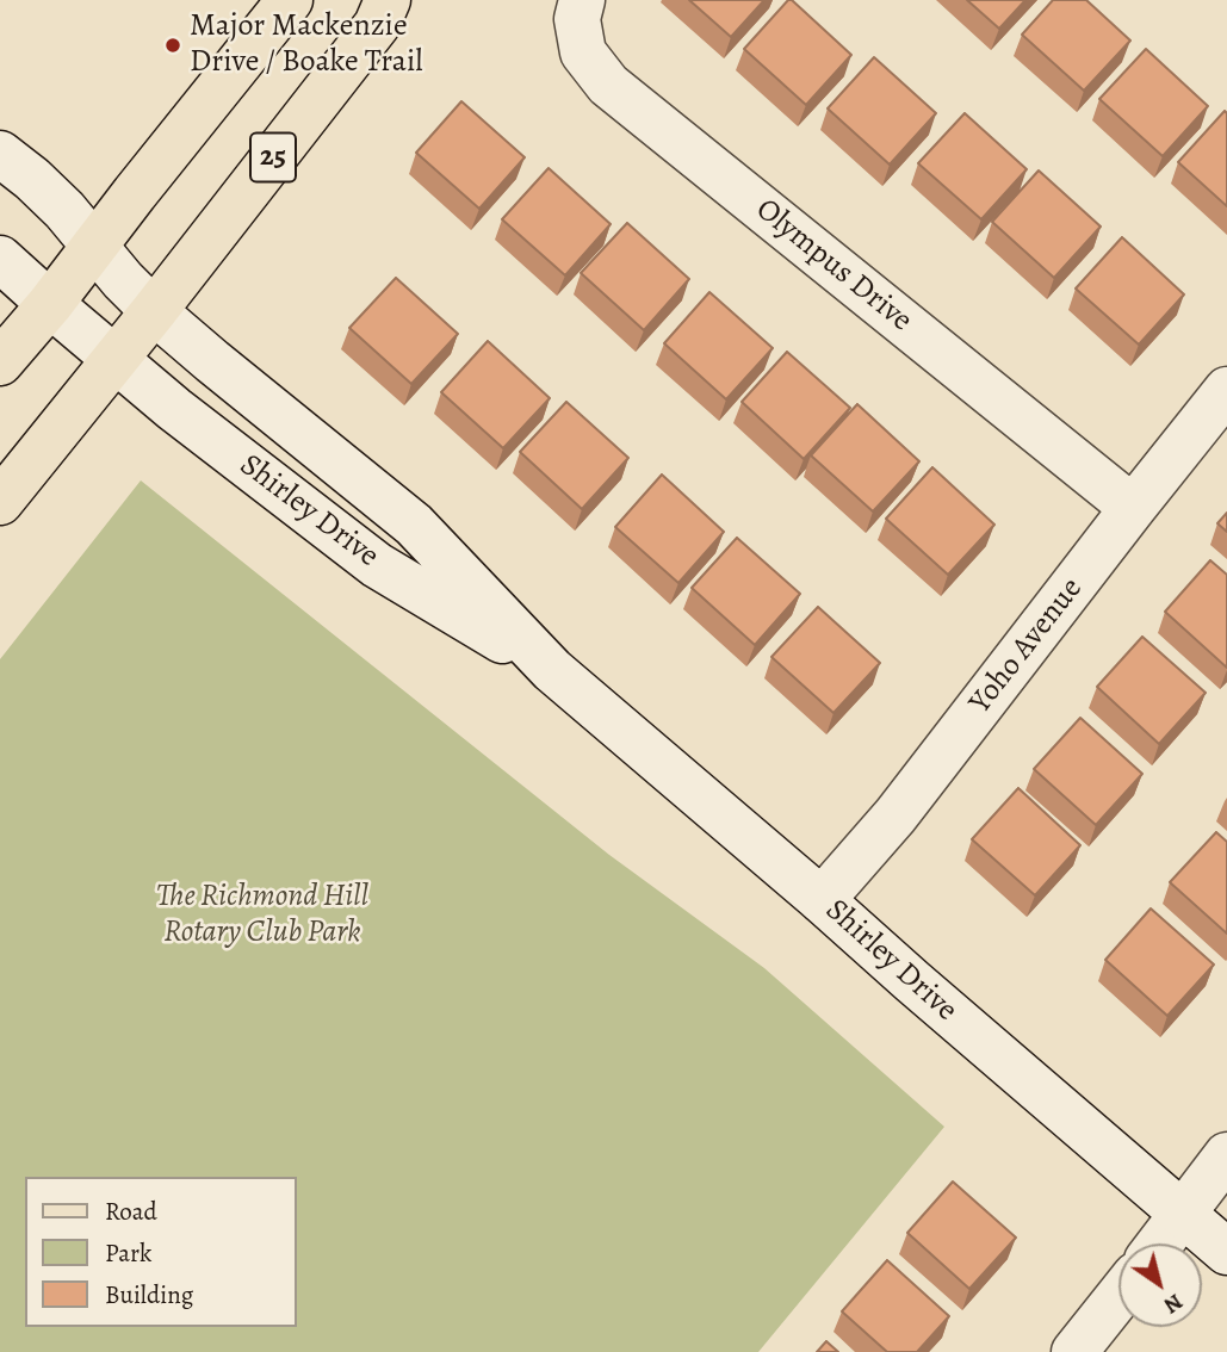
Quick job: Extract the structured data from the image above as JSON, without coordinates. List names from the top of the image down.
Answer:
{
  "streets": {
    "main road": ["25"],
    "street": ["Olympus Drive", "Shirley Drive", "Yoho Avenue"]
  },
  "crossings": [
    ["25", "Shirley Drive"],
    ["Olympus Drive", "Yoho Avenue"],
    ["Shirley Drive", "Yoho Avenue"]
  ],
  "parks": ["The Richmond Hill Rotary Club Park"],
  "places": ["Major Mackenzie Drive / Boake Trail"],
  "legend": ["Road", "Park", "Building"],
  "north": "bottom right"
}
